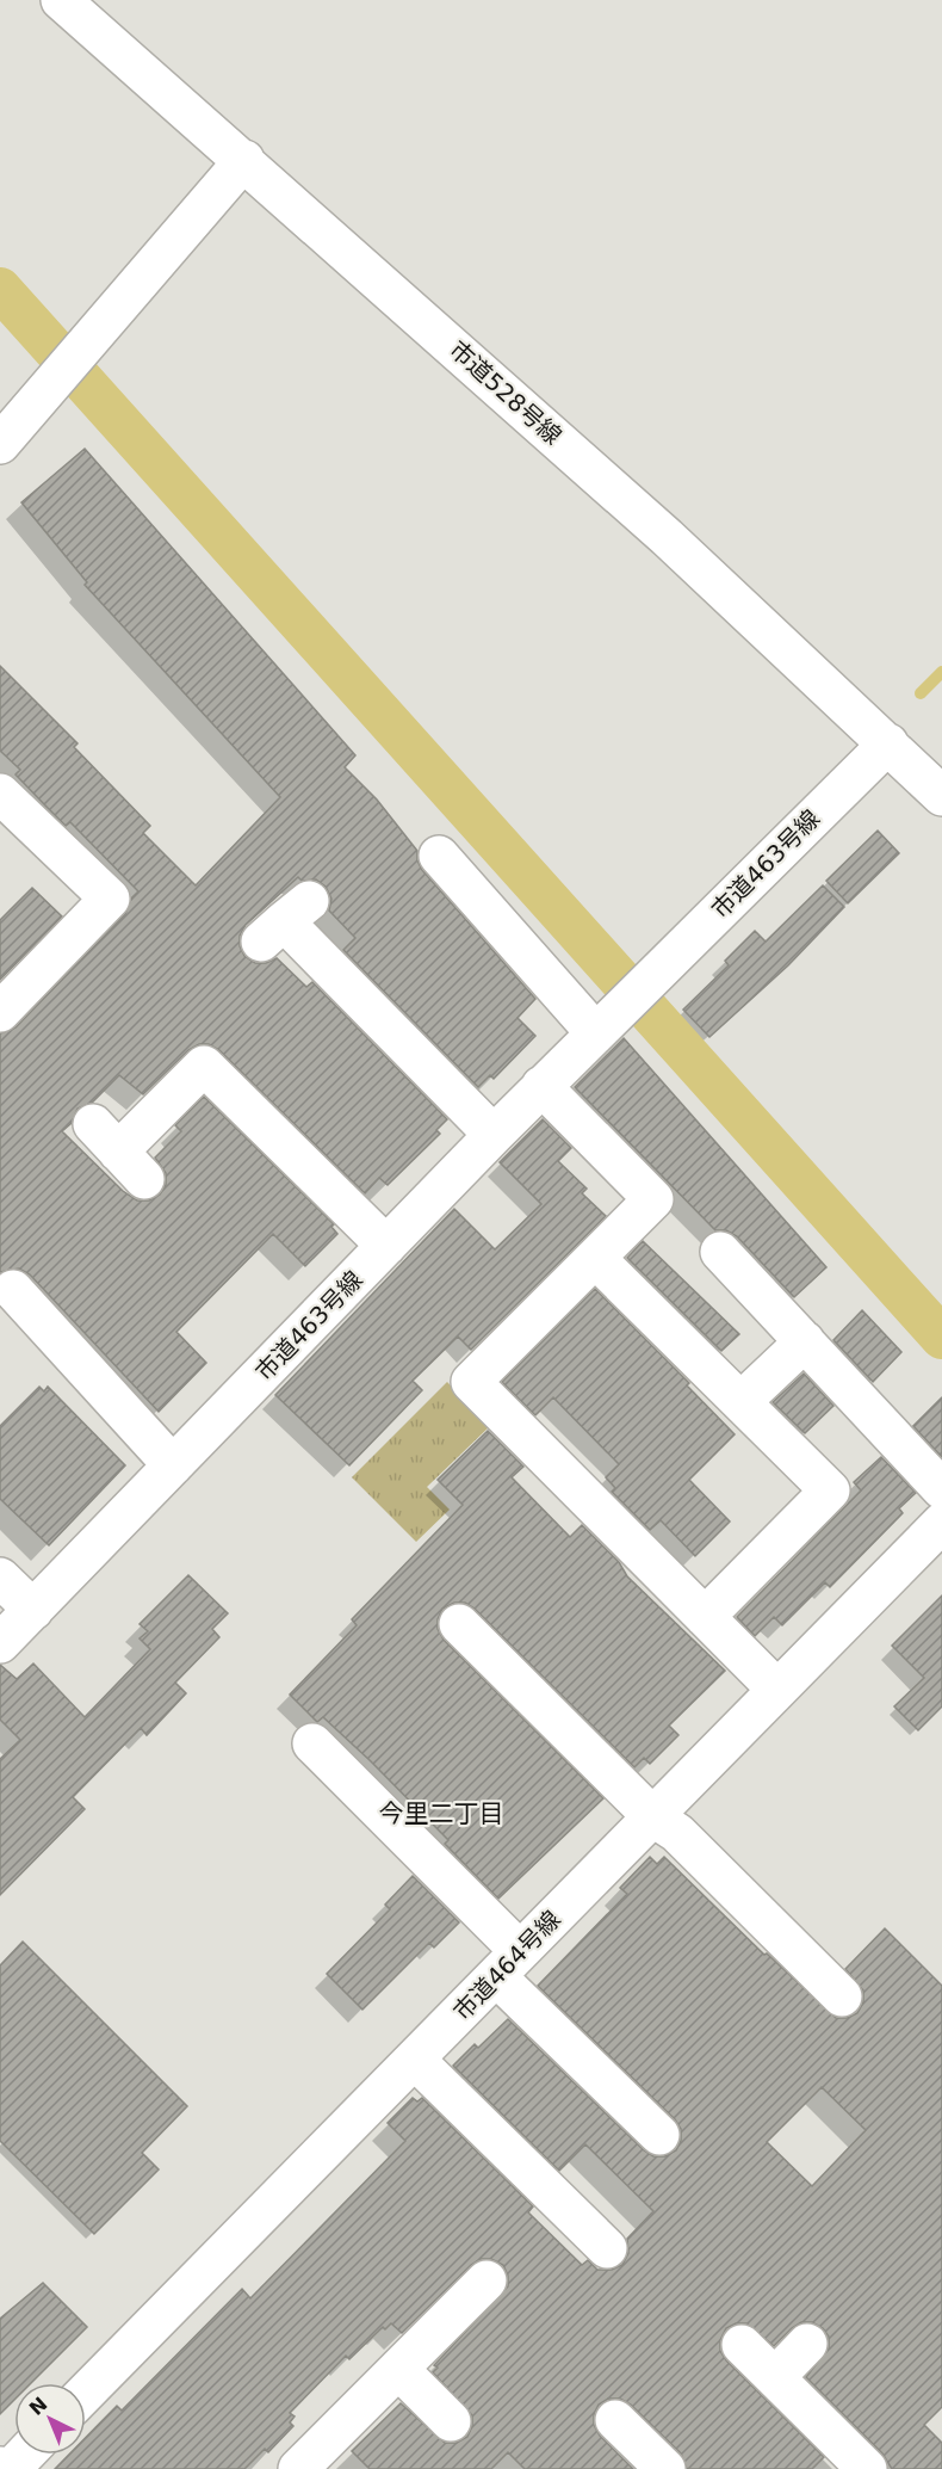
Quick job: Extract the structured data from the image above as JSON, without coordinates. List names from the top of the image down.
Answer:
{
  "streets": {
    "street": ["市道528号線", "市道463号線", "市道464号線"]
  },
  "crossings": [
    ["市道528号線", "市道463号線"]
  ],
  "districts": ["今里二丁目"],
  "north": "top left"
}
